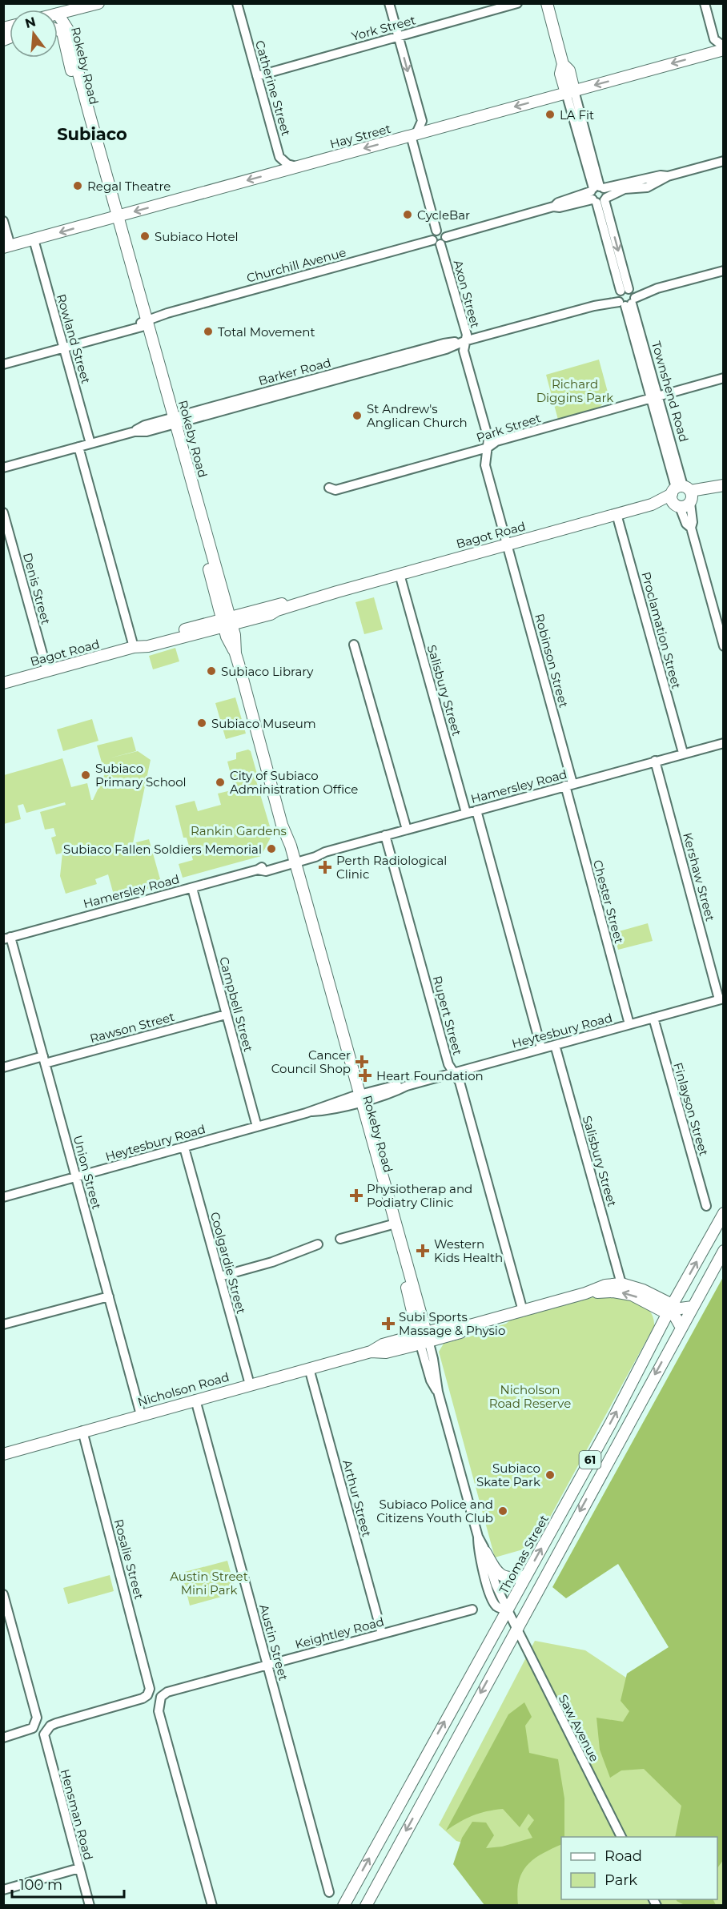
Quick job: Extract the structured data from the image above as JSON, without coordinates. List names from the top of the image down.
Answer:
{
  "streets": {
    "main road": [
      "Rokeby Road",
      "Hay Street",
      "Townshend Road",
      "Bagot Road",
      "Nicholson Road",
      "61",
      "Thomas Street"
    ],
    "street": [
      "York Street",
      "Catherine Street",
      "Churchill Avenue",
      "Axon Street",
      "Rowland Street",
      "Barker Road",
      "Park Street",
      "Denis Street",
      "Proclamation Street",
      "Robinson Street",
      "Salisbury Street",
      "Hamersley Road",
      "Kershaw Street",
      "Chester Street",
      "Campbell Street",
      "Rupert Street",
      "Rawson Street",
      "Heytesbury Road",
      "Finlayson Street",
      "Union Street",
      "Coolgardie Street",
      "Arthur Street",
      "Rosalie Street",
      "Keightley Road",
      "Austin Street",
      "Saw Avenue",
      "Hensman Road"
    ]
  },
  "crossings": [
    ["York Street", "Catherine Street"],
    ["Rokeby Road", "Hay Street"],
    ["Rokeby Road", "Churchill Avenue"],
    ["Rokeby Road", "Barker Road"],
    ["Rokeby Road", "Bagot Road"],
    ["Rokeby Road", "Hamersley Road"],
    ["Rokeby Road", "Heytesbury Road"],
    ["Rokeby Road", "Nicholson Road"],
    ["Rokeby Road", "61"],
    ["Rokeby Road", "Thomas Street"],
    ["Rokeby Road", "Saw Avenue"],
    ["Catherine Street", "Hay Street"],
    ["Hay Street", "Rowland Street"],
    ["Hay Street", "Townshend Road"],
    ["Churchill Avenue", "Axon Street"],
    ["Churchill Avenue", "Rowland Street"],
    ["Axon Street", "Barker Road"],
    ["Axon Street", "Park Street"],
    ["Axon Street", "Bagot Road"],
    ["Axon Street", "Robinson Street"],
    ["Rowland Street", "Barker Road"],
    ["Barker Road", "Townshend Road"],
    ["Townshend Road", "Park Street"],
    ["Townshend Road", "Bagot Road"],
    ["Bagot Road", "Denis Street"],
    ["Bagot Road", "Proclamation Street"],
    ["Bagot Road", "Robinson Street"],
    ["Bagot Road", "Salisbury Street"],
    ["Proclamation Street", "Hamersley Road"],
    ["Robinson Street", "Hamersley Road"],
    ["Robinson Street", "Chester Street"],
    ["Salisbury Street", "Hamersley Road"],
    ["Salisbury Street", "Heytesbury Road"],
    ["Salisbury Street", "Nicholson Road"],
    ["Hamersley Road", "Kershaw Street"],
    ["Hamersley Road", "Chester Street"],
    ["Hamersley Road", "Campbell Street"],
    ["Hamersley Road", "Rupert Street"],
    ["Hamersley Road", "Union Street"],
    ["Kershaw Street", "Heytesbury Road"],
    ["Chester Street", "Heytesbury Road"],
    ["Campbell Street", "Rawson Street"],
    ["Campbell Street", "Heytesbury Road"],
    ["Rupert Street", "Heytesbury Road"],
    ["Rupert Street", "Nicholson Road"],
    ["Rawson Street", "Union Street"],
    ["Heytesbury Road", "Finlayson Street"],
    ["Heytesbury Road", "Union Street"],
    ["Heytesbury Road", "Coolgardie Street"],
    ["Union Street", "Nicholson Road"],
    ["Coolgardie Street", "Nicholson Road"],
    ["Nicholson Road", "61"],
    ["Nicholson Road", "Arthur Street"],
    ["Nicholson Road", "Thomas Street"],
    ["Nicholson Road", "Rosalie Street"],
    ["Nicholson Road", "Austin Street"],
    ["61", "Saw Avenue"],
    ["Arthur Street", "Keightley Road"],
    ["Rosalie Street", "Hensman Road"],
    ["Keightley Road", "Austin Street"]
  ],
  "one_way": ["Hay Street"],
  "districts": ["Subiaco"],
  "parks": [
    "Richard Diggins Park",
    "Rankin Gardens",
    "Nicholson Road Reserve",
    "Austin Street Mini Park"
  ],
  "places": {
    "other": [
      "LA Fit",
      "Regal Theatre",
      "CycleBar",
      "Subiaco Hotel",
      "Total Movement",
      "St Andrew's Anglican Church",
      "Subiaco Library",
      "Subiaco Museum",
      "Subiaco Primary School",
      "City of Subiaco Administration Office",
      "Subiaco Fallen Soldiers Memorial",
      "Subiaco Skate Park",
      "Subiaco Police and Citizens Youth Club"
    ],
    "health": [
      "Perth Radiological Clinic",
      "Cancer Council Shop",
      "Heart Foundation",
      "Physiotherap and Podiatry Clinic",
      "Western Kids Health",
      "Subi Sports Massage & Physio"
    ]
  },
  "legend": ["Road", "Park"],
  "scale_bar": "100 m",
  "north": "top"
}
